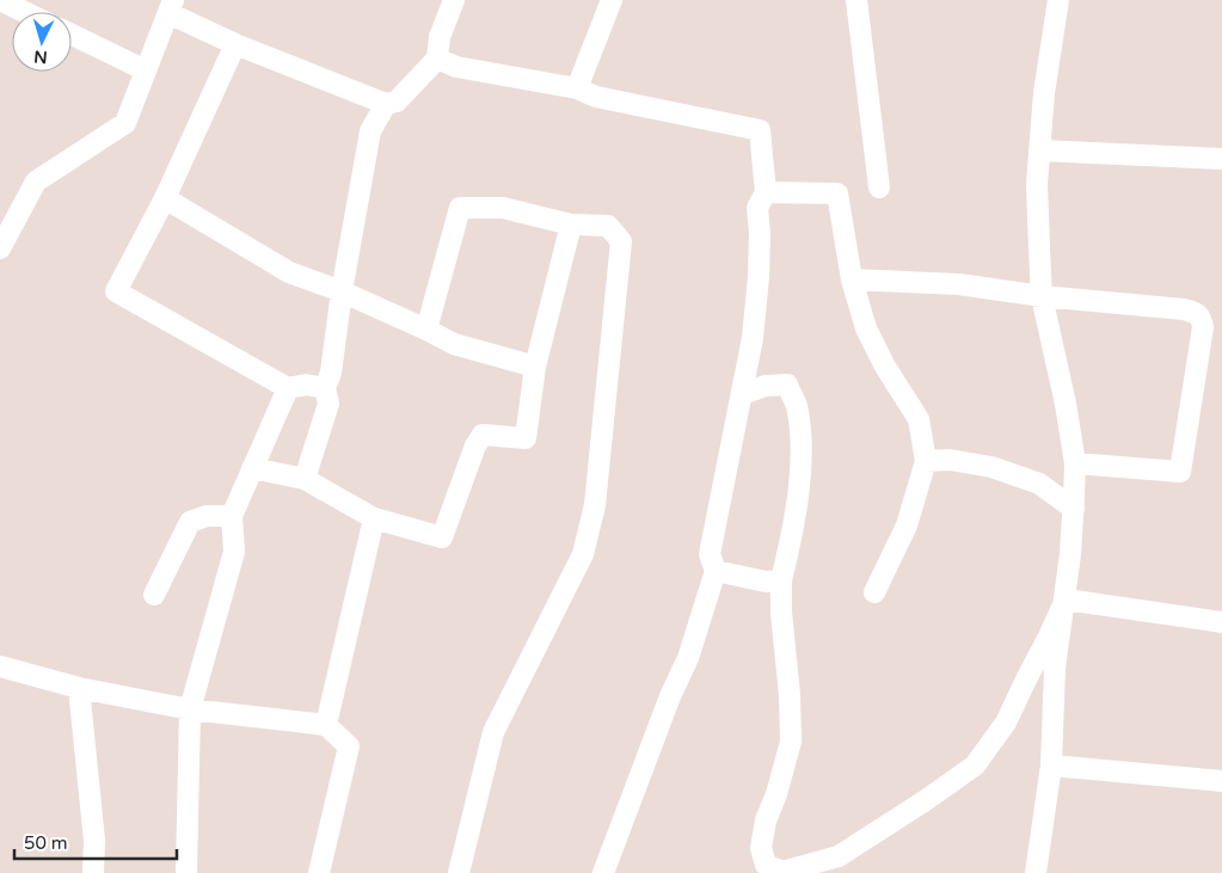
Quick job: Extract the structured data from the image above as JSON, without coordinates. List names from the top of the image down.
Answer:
{
  "scale_bar": "50 m",
  "north": "bottom"
}
